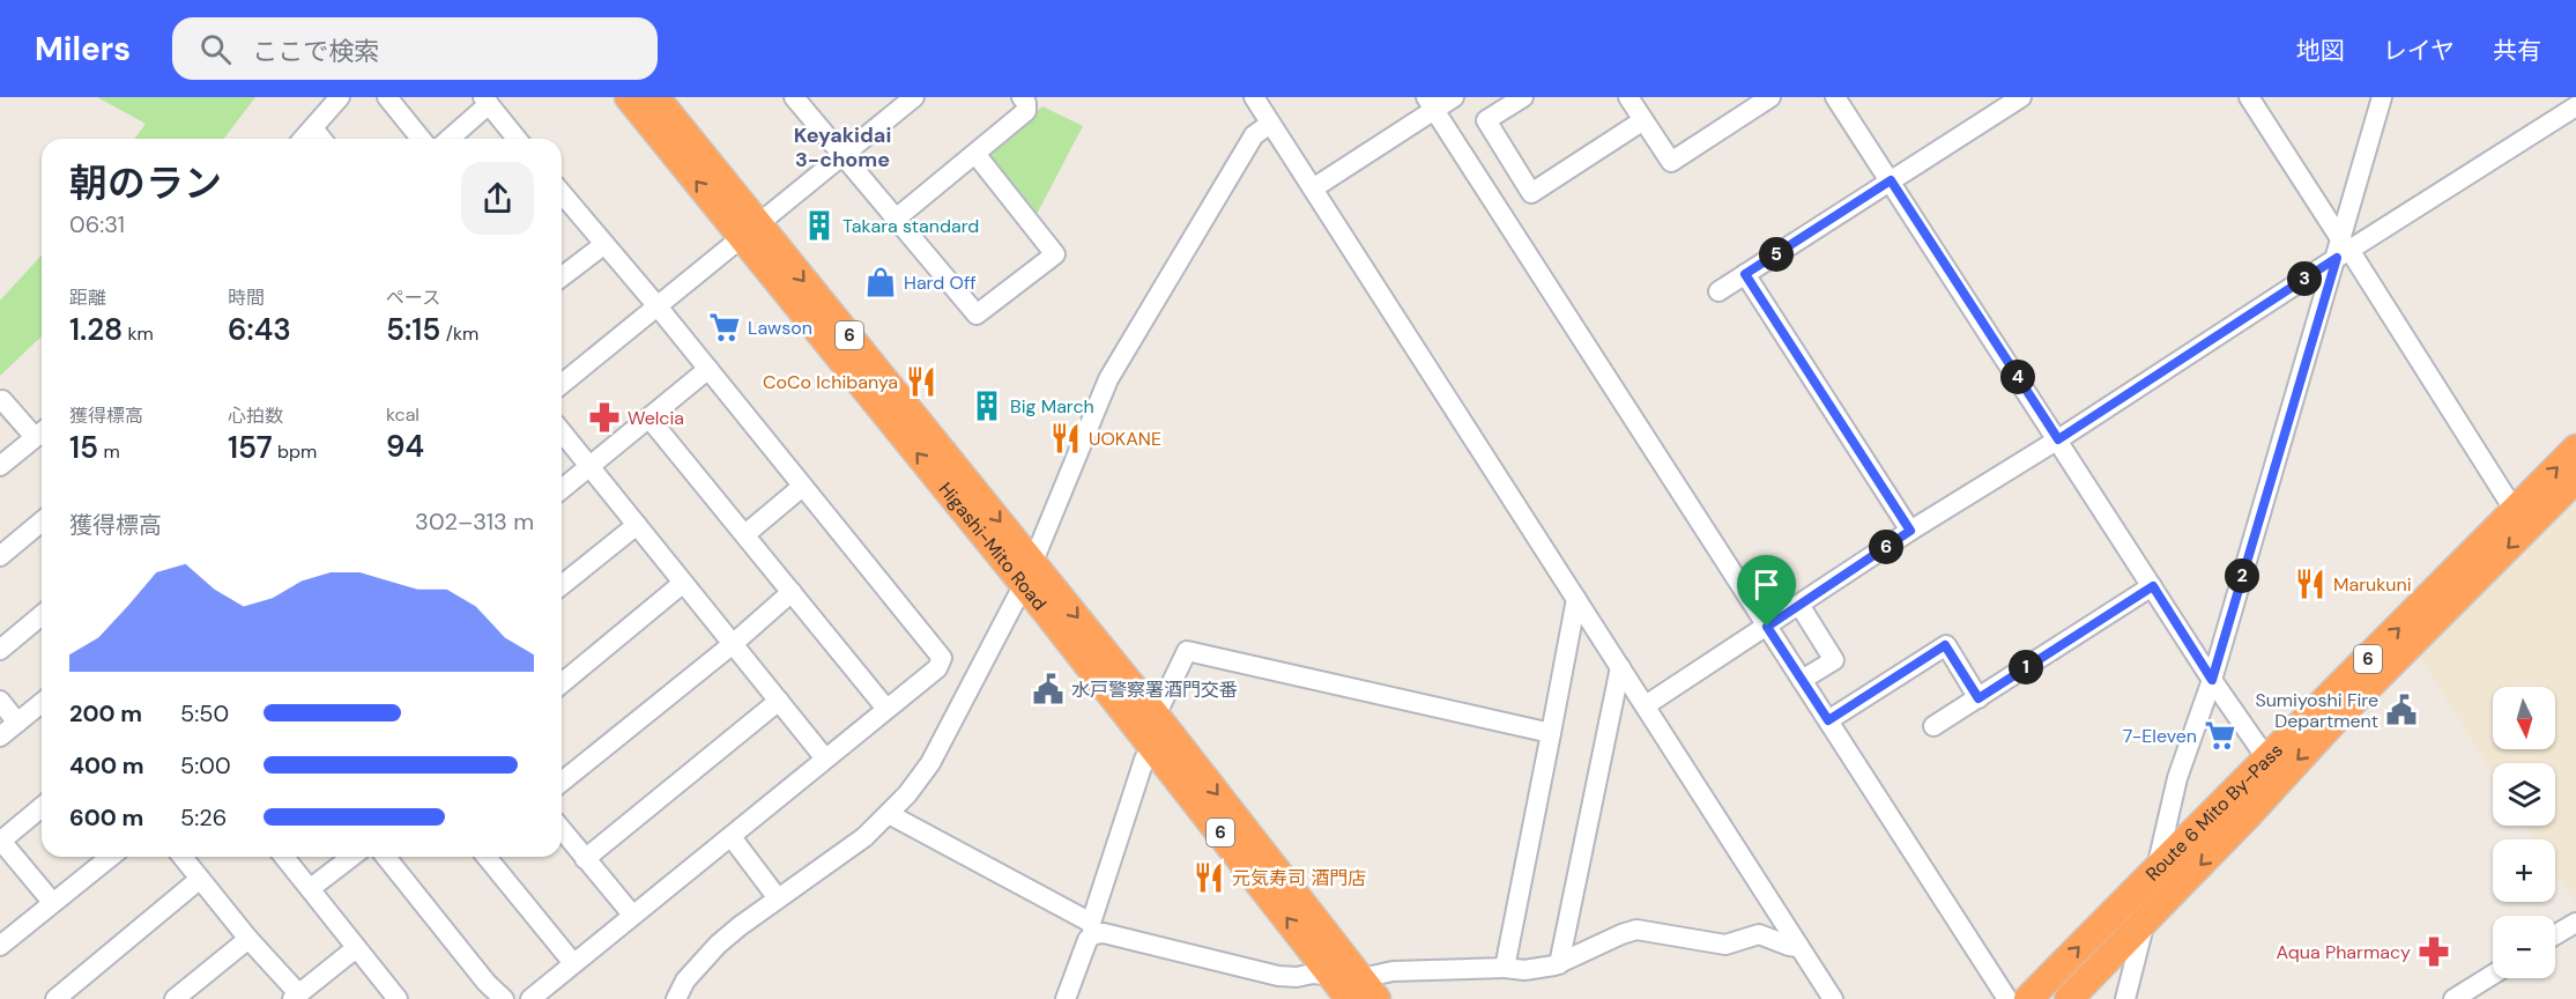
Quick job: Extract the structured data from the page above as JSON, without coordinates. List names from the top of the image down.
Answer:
{
  "streets": {
    "highway": ["6", "Higashi-Mito Road", "Route 6 Mito By-Pass"]
  },
  "districts": ["Keyakidai 3-chome"],
  "places": {
    "building": ["Takara standard", "Big March"],
    "shop": ["Hard Off"],
    "supermarket": ["Lawson", "7-Eleven"],
    "restaurant": [
      "CoCo Ichibanya",
      "UOKANE",
      "Marukuni",
      "元気寿司 酒門店"
    ],
    "pharmacy": ["Welcia", "Aqua Pharmacy"],
    "public building": ["水戸警察署酒門交番", "Sumiyoshi Fire Department"]
  },
  "north": "bottom",
  "page": {
    "header": "Milers",
    "search": "ここで検索",
    "nav": ["地図", "レイヤ", "共有"],
    "heading": ["朝のラン", "06:31"],
    "pins": [
      "5",
      "3",
      "4",
      "6",
      "2",
      "1"
    ],
    "stats": [
      ["距離", "1.28 km"],
      ["時間", "6:43"],
      ["ペース", "5:15 /km"],
      ["獲得標高", "15 m"],
      ["心拍数", "157 bpm"],
      ["kcal", "94"]
    ],
    "chart": ["獲得標高", "302–313 m"],
    "map_buttons": ["+", "−"],
    "list": [
      {
        "name": "200 m",
        "note": "5:50"
      },
      {
        "name": "400 m",
        "note": "5:00"
      },
      {
        "name": "600 m",
        "note": "5:26"
      }
    ]
  }
}
